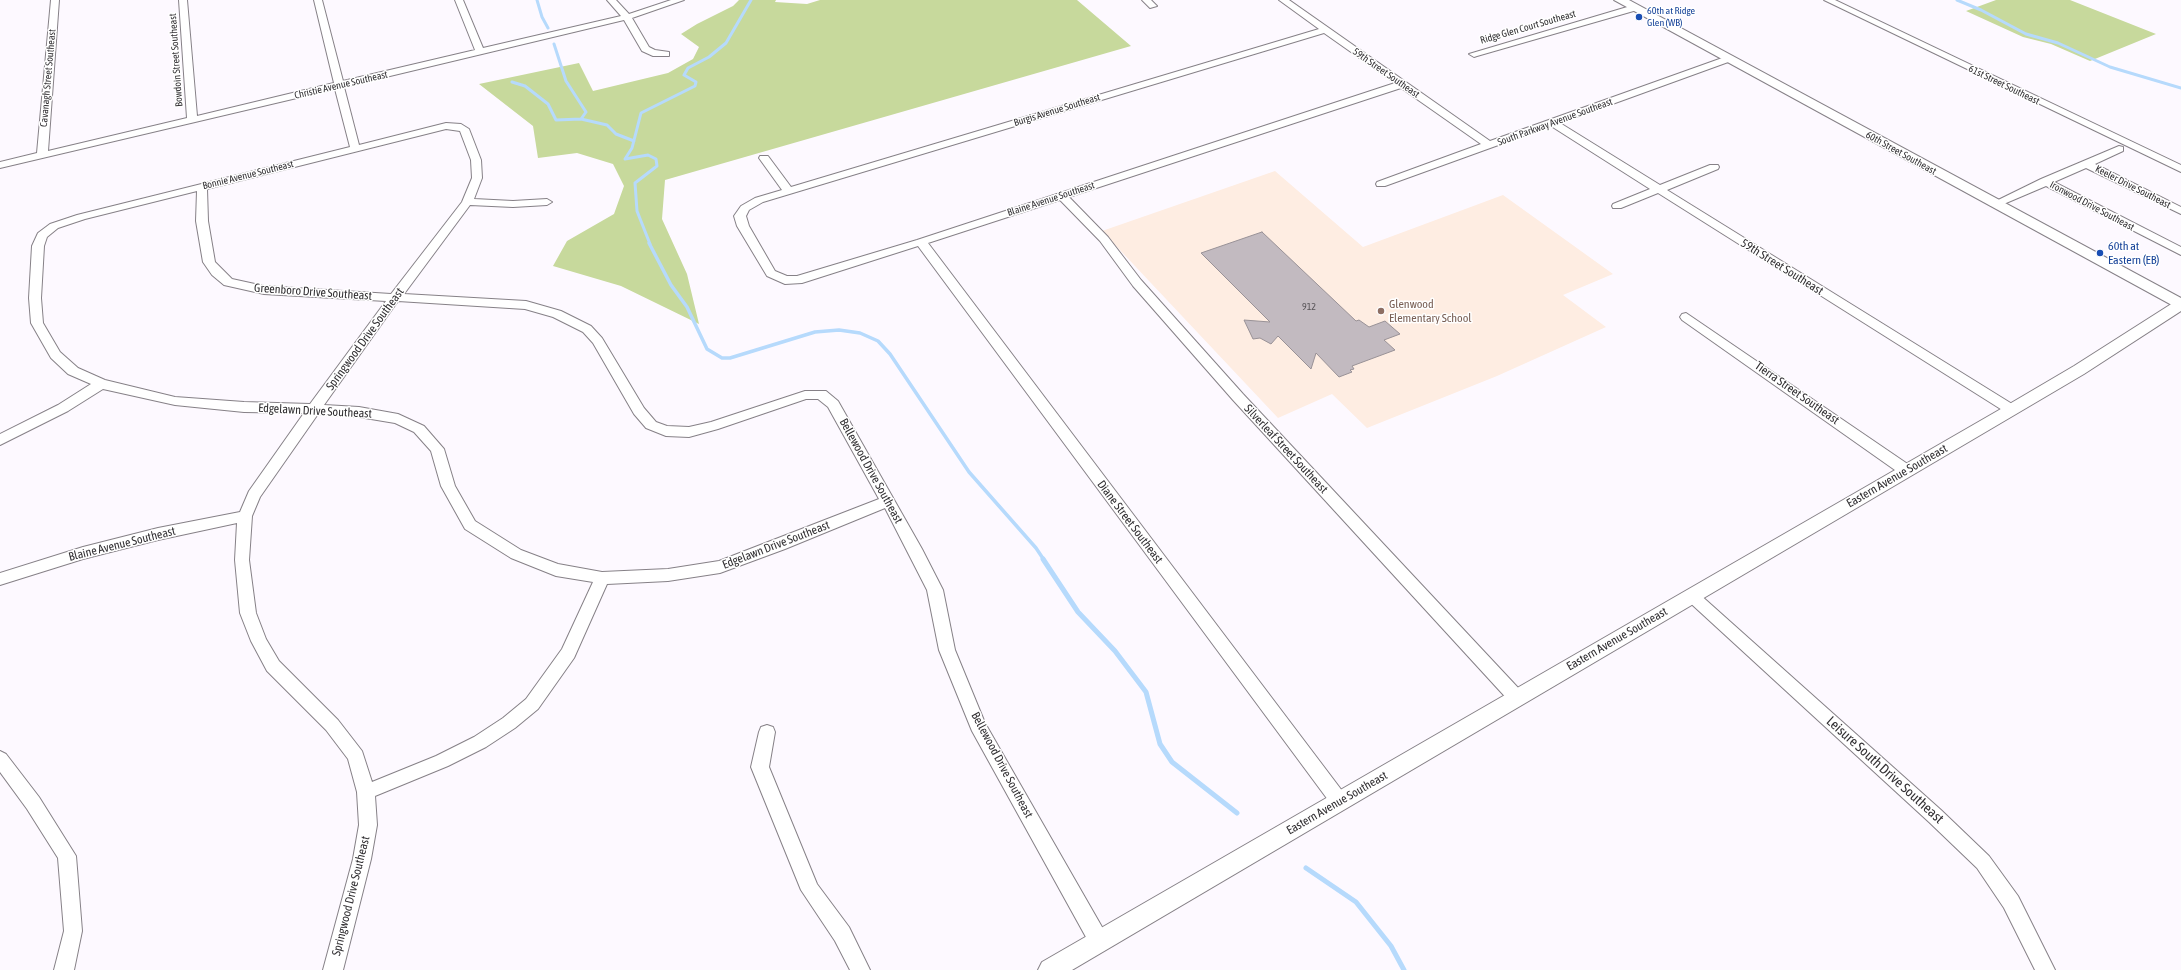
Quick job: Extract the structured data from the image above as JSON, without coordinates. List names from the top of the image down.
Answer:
{
  "streets": {
    "main road": ["60th Street Southeast"],
    "street": [
      "Ridge Glen Court Southeast",
      "Bowdoin Street Southeast",
      "59th Street Southeast",
      "Cavanagh Street Southeast",
      "Christie Avenue Southeast",
      "61st Street Southeast",
      "Burgis Avenue Southeast",
      "South Parkway Avenue Southeast",
      "Bonnie Avenue Southeast",
      "Keeler Drive Southeast",
      "Blaine Avenue Southeast",
      "Ironwood Drive Southeast",
      "Greenboro Drive Southeast",
      "Springwood Drive Southeast",
      "Tierra Street Southeast",
      "Edgelawn Drive Southeast",
      "Silverleaf Street Southeast",
      "Bellewood Drive Southeast",
      "Eastern Avenue Southeast",
      "Diane Street Southeast",
      "Leisure South Drive Southeast"
    ]
  },
  "crossings": [
    ["Ridge Glen Court Southeast", "60th Street Southeast"],
    ["Bowdoin Street Southeast", "Christie Avenue Southeast"],
    ["59th Street Southeast", "Burgis Avenue Southeast"],
    ["59th Street Southeast", "South Parkway Avenue Southeast"],
    ["59th Street Southeast", "Blaine Avenue Southeast"],
    ["59th Street Southeast", "Eastern Avenue Southeast"],
    ["Cavanagh Street Southeast", "Christie Avenue Southeast"],
    ["Burgis Avenue Southeast", "Blaine Avenue Southeast"],
    ["South Parkway Avenue Southeast", "60th Street Southeast"],
    ["60th Street Southeast", "Eastern Avenue Southeast"],
    ["Bonnie Avenue Southeast", "Greenboro Drive Southeast"],
    ["Bonnie Avenue Southeast", "Springwood Drive Southeast"],
    ["Bonnie Avenue Southeast", "Edgelawn Drive Southeast"],
    ["Blaine Avenue Southeast", "Springwood Drive Southeast"],
    ["Blaine Avenue Southeast", "Silverleaf Street Southeast"],
    ["Blaine Avenue Southeast", "Diane Street Southeast"],
    ["Greenboro Drive Southeast", "Springwood Drive Southeast"],
    ["Greenboro Drive Southeast", "Bellewood Drive Southeast"],
    ["Springwood Drive Southeast", "Edgelawn Drive Southeast"],
    ["Tierra Street Southeast", "Eastern Avenue Southeast"],
    ["Edgelawn Drive Southeast", "Bellewood Drive Southeast"],
    ["Silverleaf Street Southeast", "Eastern Avenue Southeast"],
    ["Bellewood Drive Southeast", "Eastern Avenue Southeast"],
    ["Eastern Avenue Southeast", "Diane Street Southeast"],
    ["Eastern Avenue Southeast", "Leisure South Drive Southeast"]
  ],
  "places": ["60th at Ridge Glen (WB)", "60th at Eastern (EB)", "Glenwood Elementary School"],
  "house_numbers": ["912"]
}
